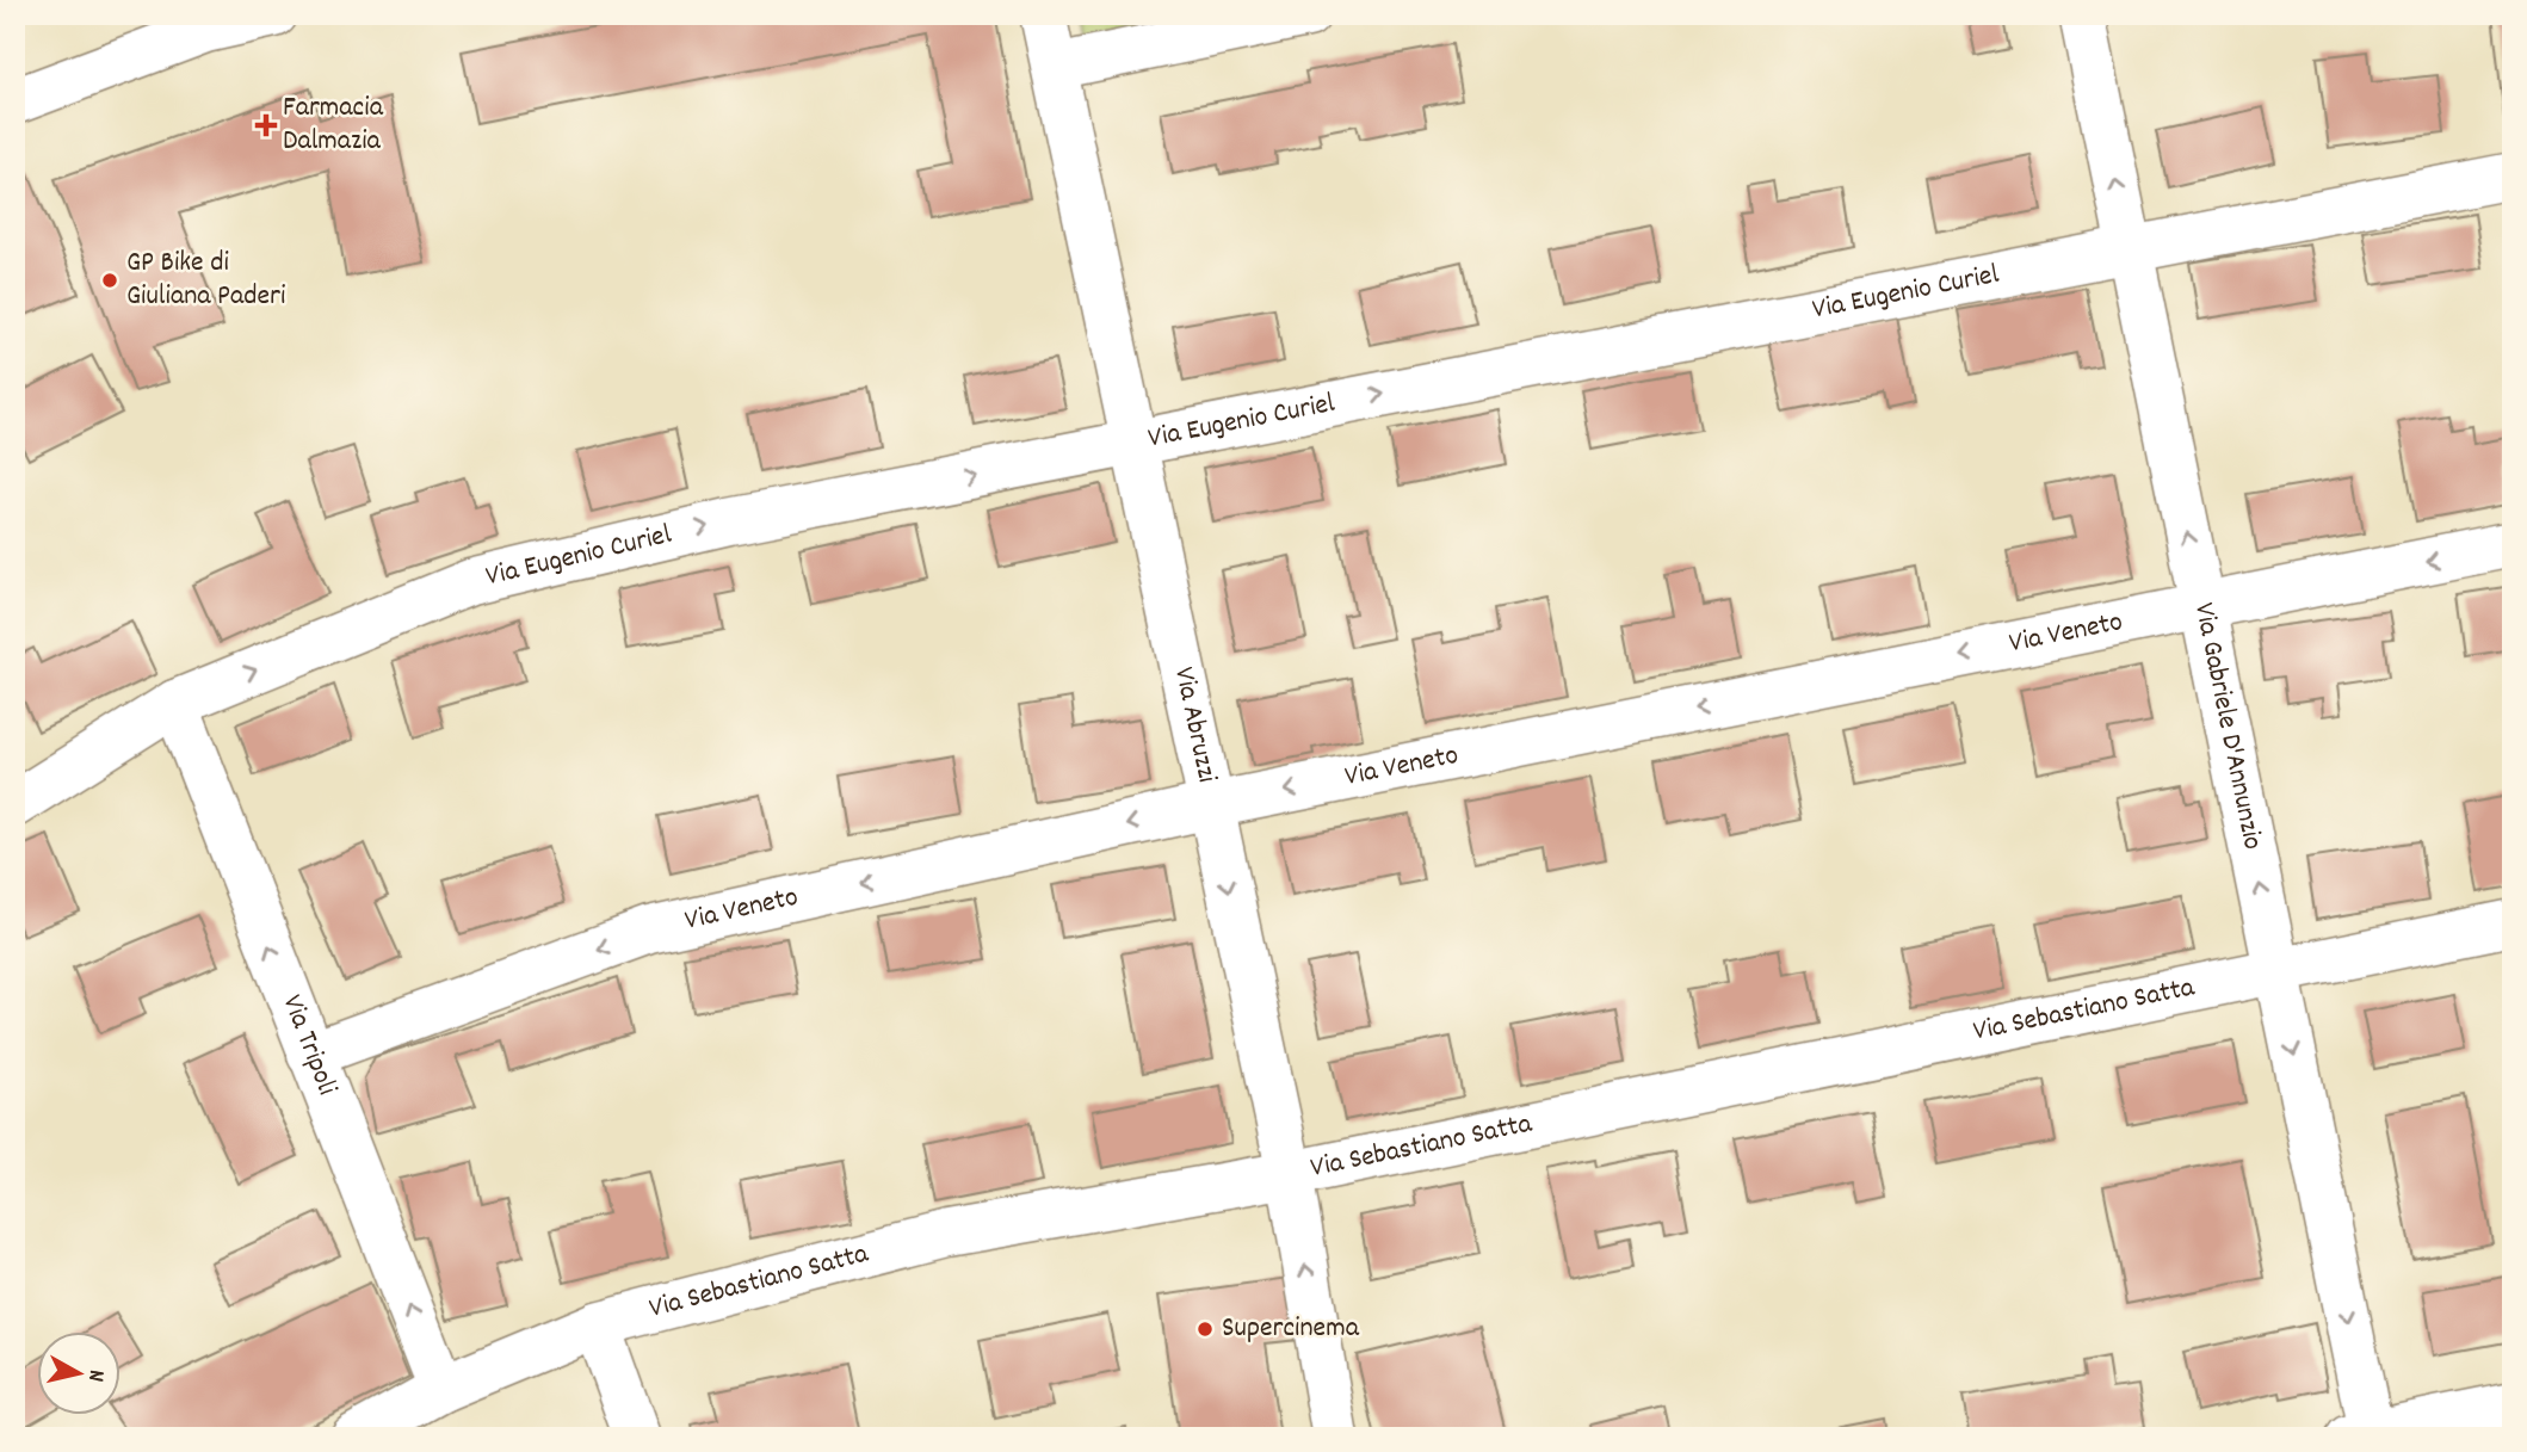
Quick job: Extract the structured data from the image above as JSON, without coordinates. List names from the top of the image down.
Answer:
{
  "streets": {
    "street": [
      "Via Eugenio Curiel",
      "Via Veneto",
      "Via Abruzzi",
      "Via Gabriele D'Annunzio",
      "Via Sebastiano Satta",
      "Via Tripoli"
    ]
  },
  "crossings": [
    ["Via Eugenio Curiel", "Via Abruzzi"],
    ["Via Eugenio Curiel", "Via Gabriele D'Annunzio"],
    ["Via Eugenio Curiel", "Via Tripoli"],
    ["Via Veneto", "Via Abruzzi"],
    ["Via Veneto", "Via Gabriele D'Annunzio"],
    ["Via Veneto", "Via Tripoli"],
    ["Via Abruzzi", "Via Sebastiano Satta"],
    ["Via Gabriele D'Annunzio", "Via Sebastiano Satta"],
    ["Via Sebastiano Satta", "Via Tripoli"]
  ],
  "one_way": ["Via Eugenio Curiel", "Via Veneto", "Via Tripoli"],
  "places": {
    "health": ["Farmacia Dalmazia"],
    "other": ["GP Bike di Giuliana Paderi", "Supercinema"]
  },
  "north": "right"
}
